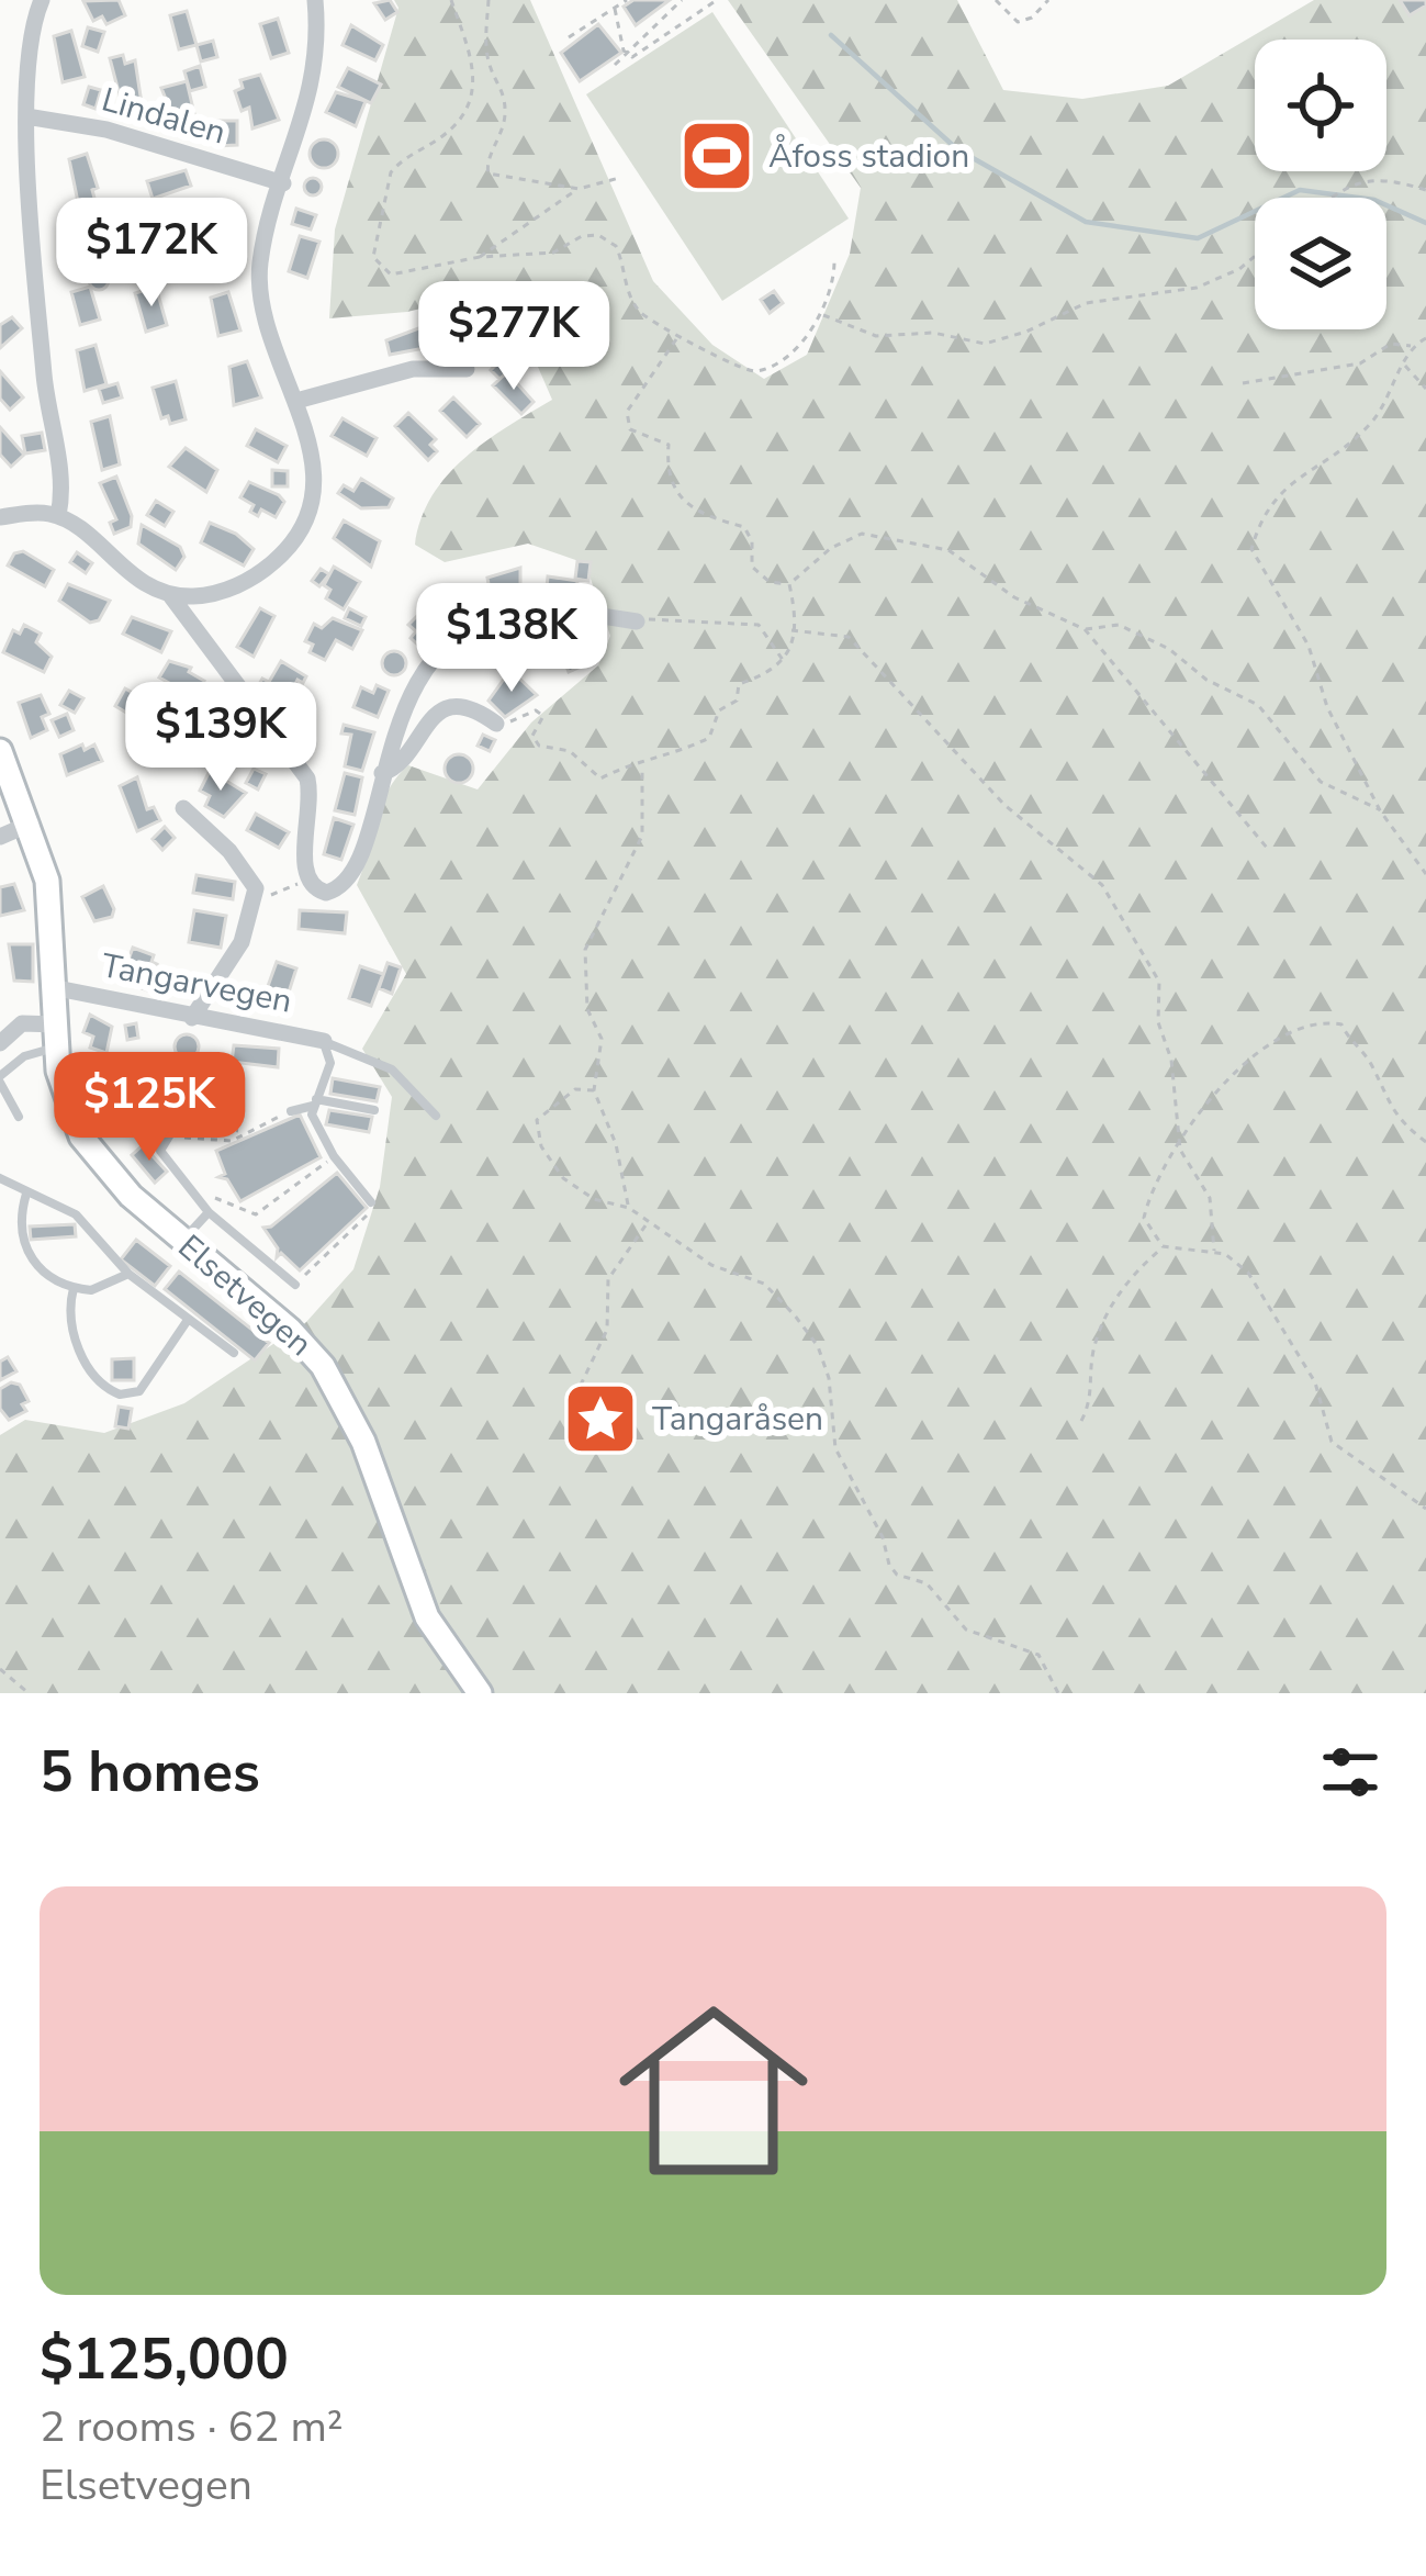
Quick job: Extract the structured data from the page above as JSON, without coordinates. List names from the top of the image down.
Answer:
{
  "streets": {
    "main road": ["Elsetvegen"],
    "street": ["Lindalen", "Tangarvegen"]
  },
  "crossings": [
    ["Tangarvegen", "Elsetvegen"]
  ],
  "places": {
    "sports": ["Åfoss stadion"],
    "place": ["Tangaråsen"]
  },
  "page": {
    "price": [
      "$172K",
      "$277K",
      "$138K",
      "$139K",
      "$125K"
    ],
    "heading": "5 homes",
    "list": [
      {
        "name": "$125,000",
        "note": "2 rooms · 62 m² · Elsetvegen"
      }
    ]
  }
}
